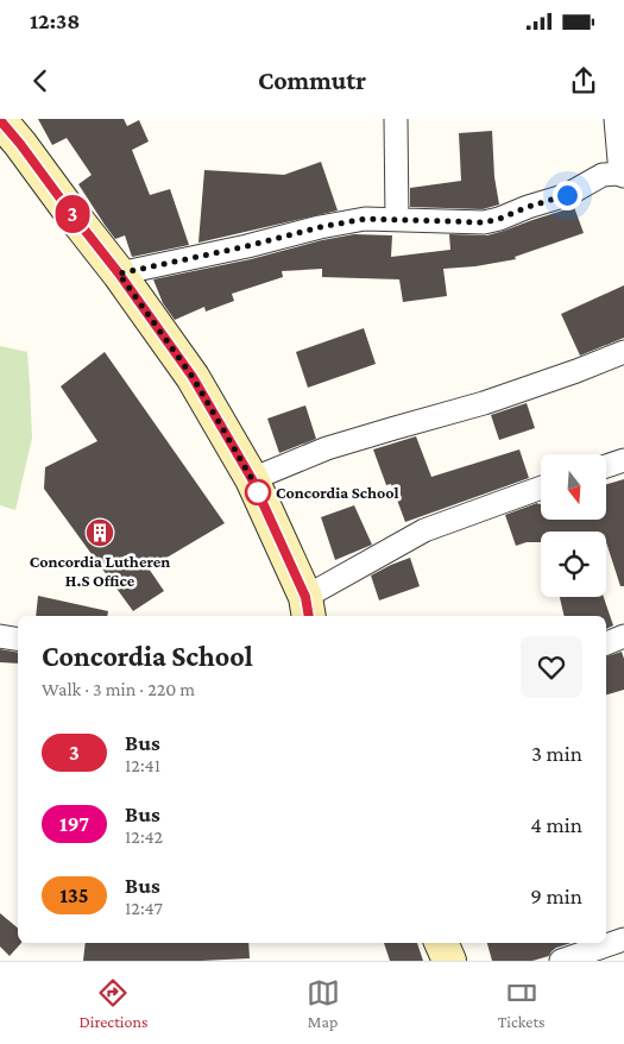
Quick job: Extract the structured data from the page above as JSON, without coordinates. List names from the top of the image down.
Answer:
{
  "places": {
    "other": ["Concordia School"],
    "building": ["Concordia Lutheren H.S Office"]
  },
  "lines": ["bus line 3"],
  "north": "bottom",
  "page": {
    "status": "12:38",
    "header": "Commutr",
    "on_map": "3",
    "heading": ["Concordia School", "Walk · 3 min · 220 m"],
    "list": [
      {
        "mark": "3",
        "name": "Bus",
        "note": "12:41",
        "value": "3 min"
      },
      {
        "mark": "197",
        "name": "Bus",
        "note": "12:42",
        "value": "4 min"
      },
      {
        "mark": "135",
        "name": "Bus",
        "note": "12:47",
        "value": "9 min"
      }
    ],
    "tabs": ["Directions", "Map", "Tickets"]
  }
}
